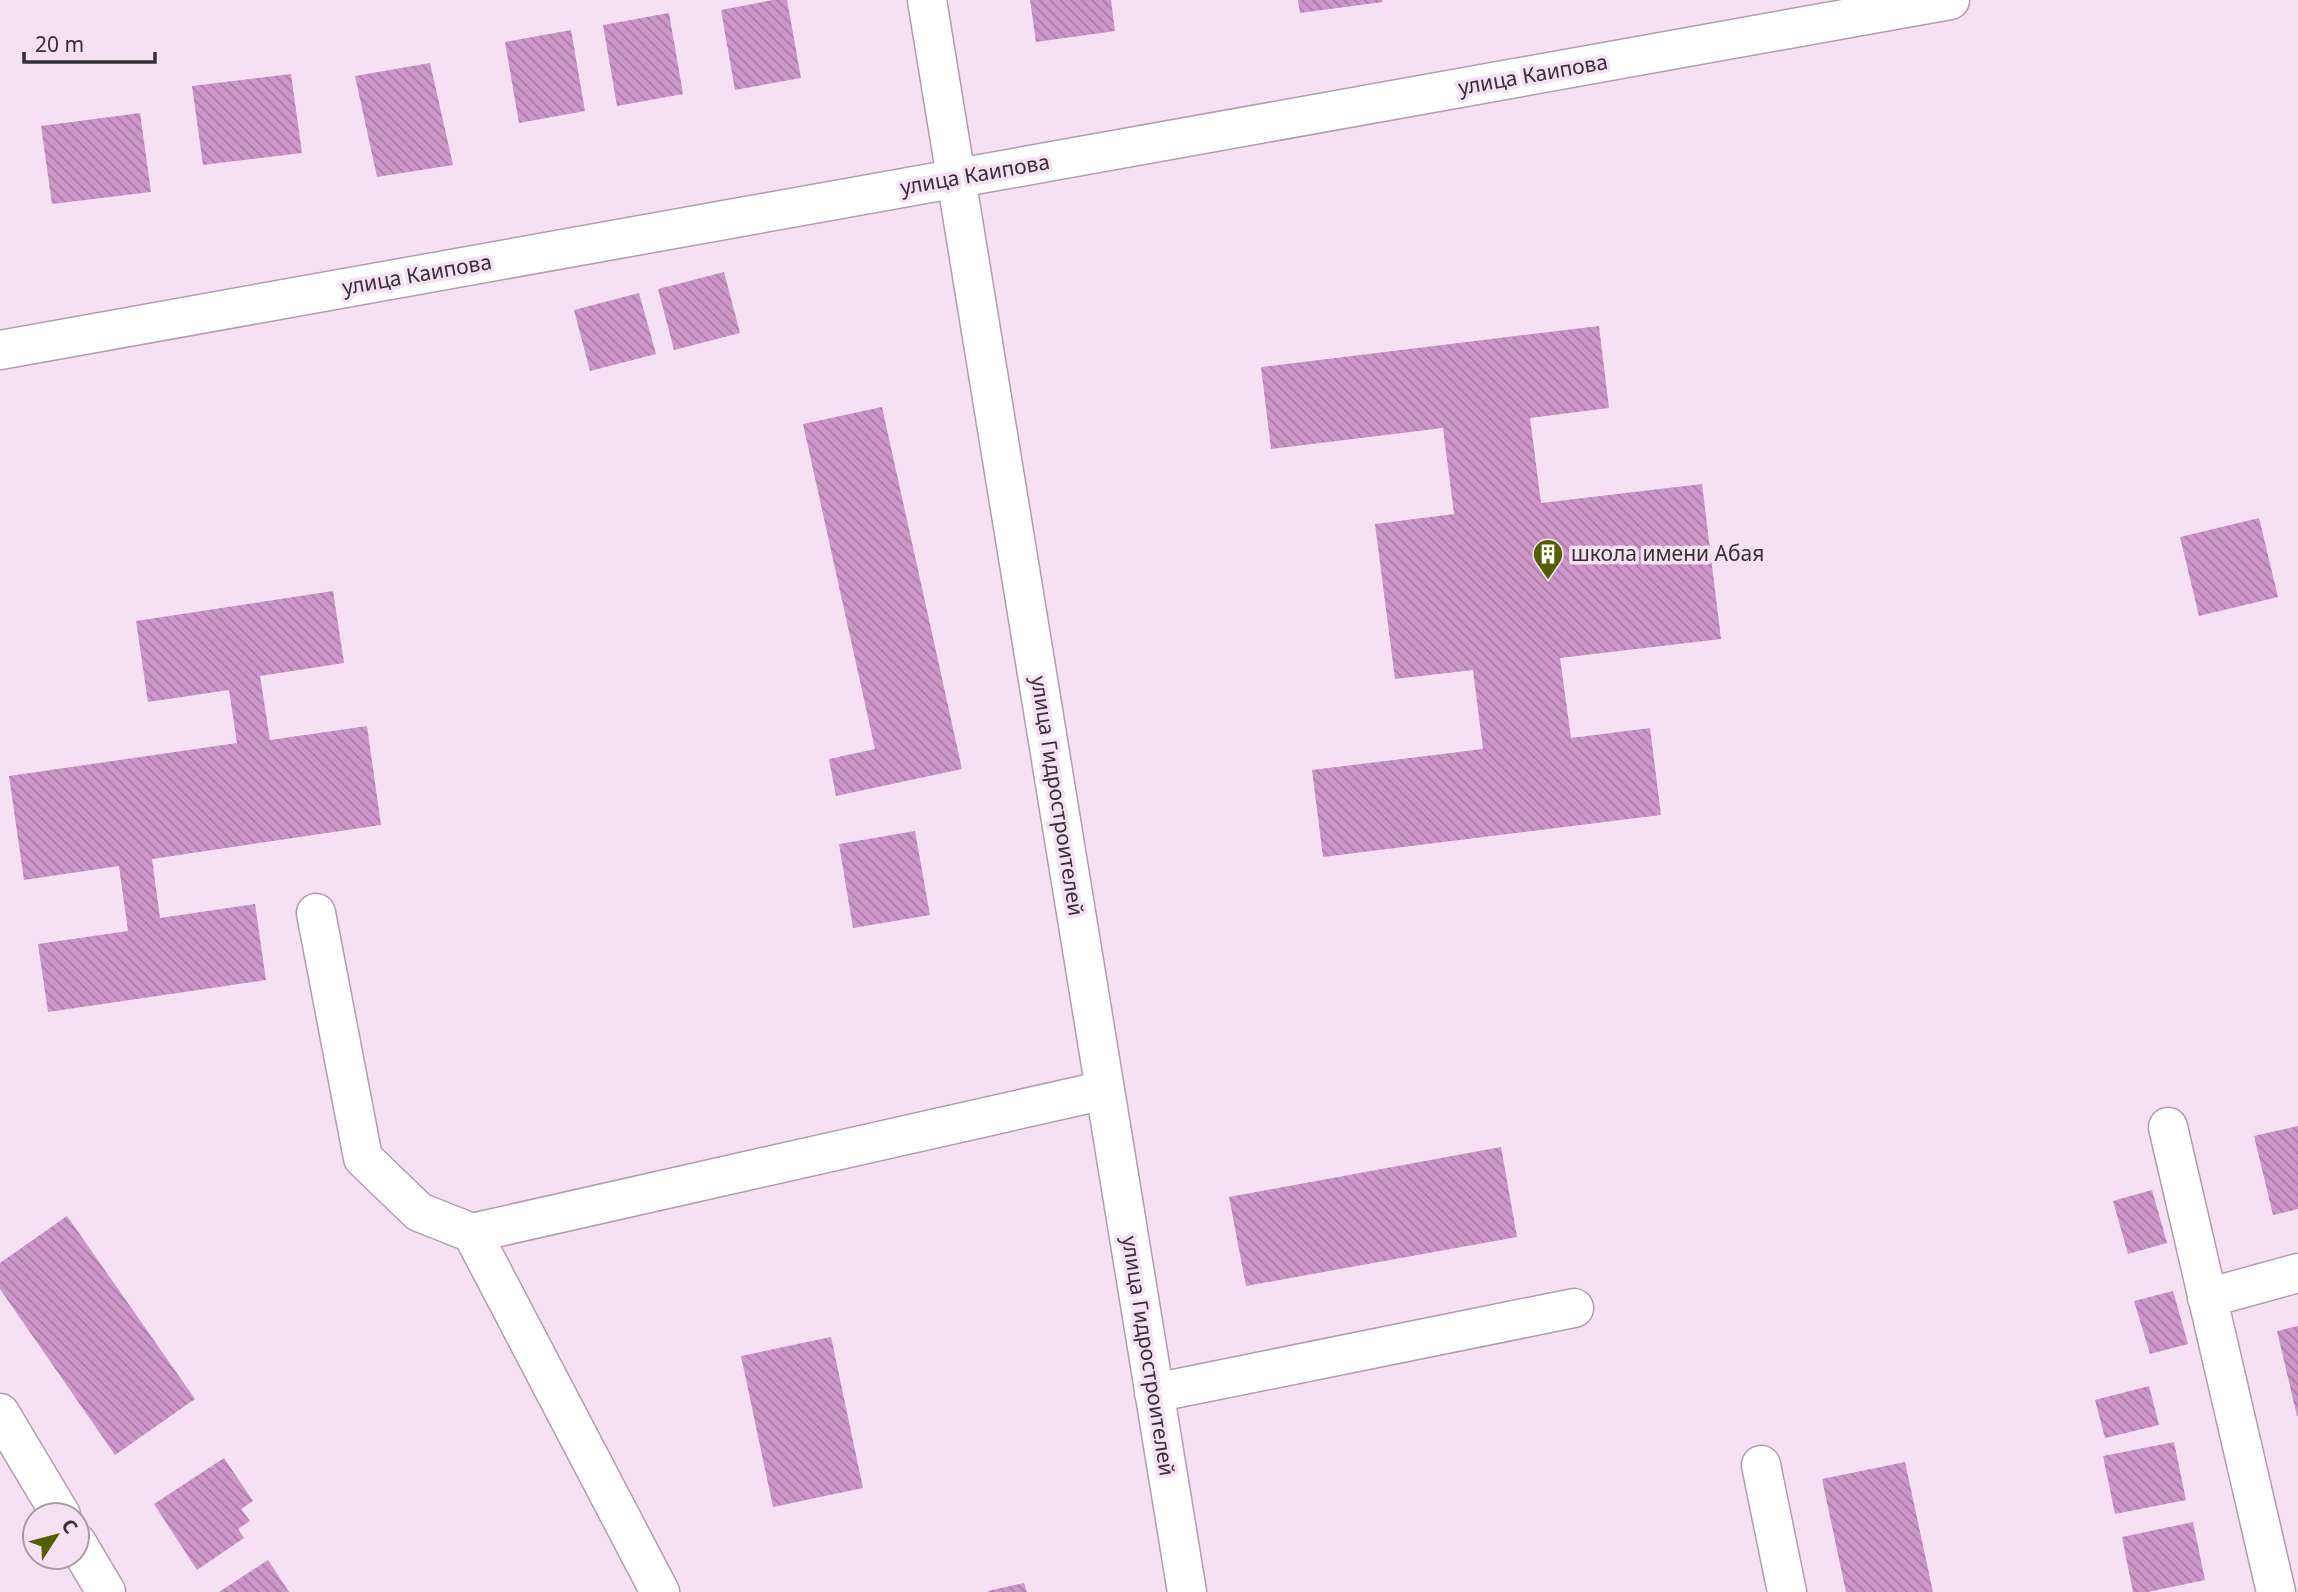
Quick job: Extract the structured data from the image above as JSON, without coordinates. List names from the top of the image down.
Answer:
{
  "streets": {
    "street": ["улица Каипова", "улица Гидростроителей"]
  },
  "crossings": [
    ["улица Каипова", "улица Гидростроителей"]
  ],
  "places": {
    "building": ["школа имени Абая"]
  },
  "scale_bar": "20 m",
  "north": "top right"
}
